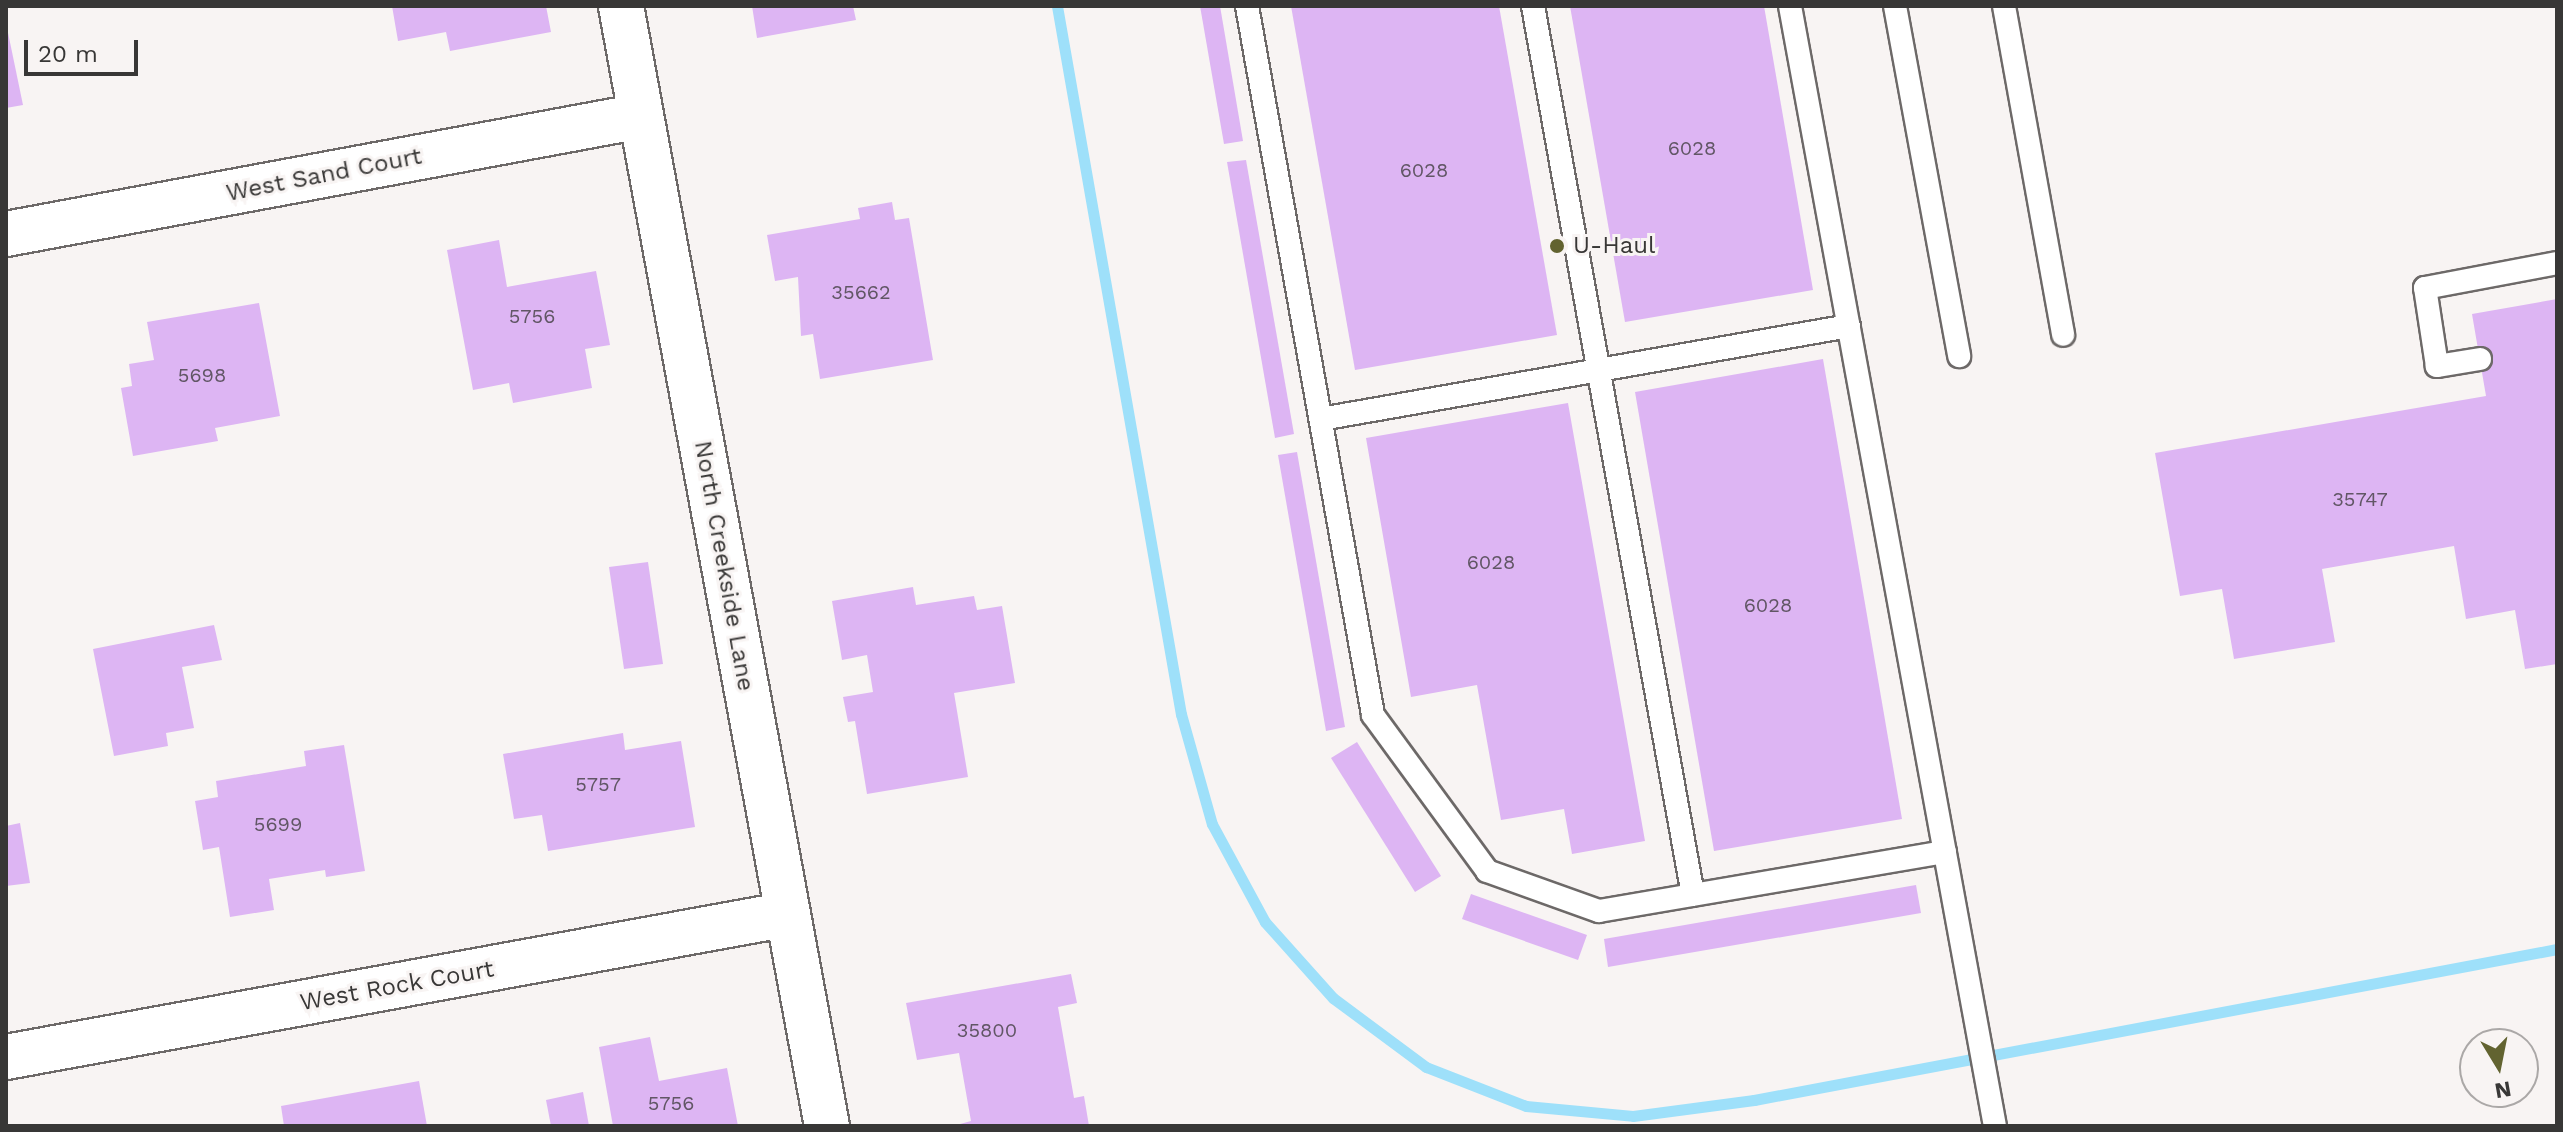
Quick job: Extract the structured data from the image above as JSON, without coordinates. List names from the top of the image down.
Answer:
{
  "streets": {
    "street": ["West Sand Court", "North Creekside Lane", "West Rock Court"]
  },
  "crossings": [
    ["West Sand Court", "North Creekside Lane"],
    ["North Creekside Lane", "West Rock Court"]
  ],
  "places": ["U-Haul"],
  "house_numbers": [
    "6028",
    "6028",
    "35662",
    "5756",
    "5698",
    "35747",
    "6028",
    "6028",
    "5757",
    "5699",
    "35800",
    "5756"
  ],
  "scale_bar": "20 m",
  "north": "bottom"
}
